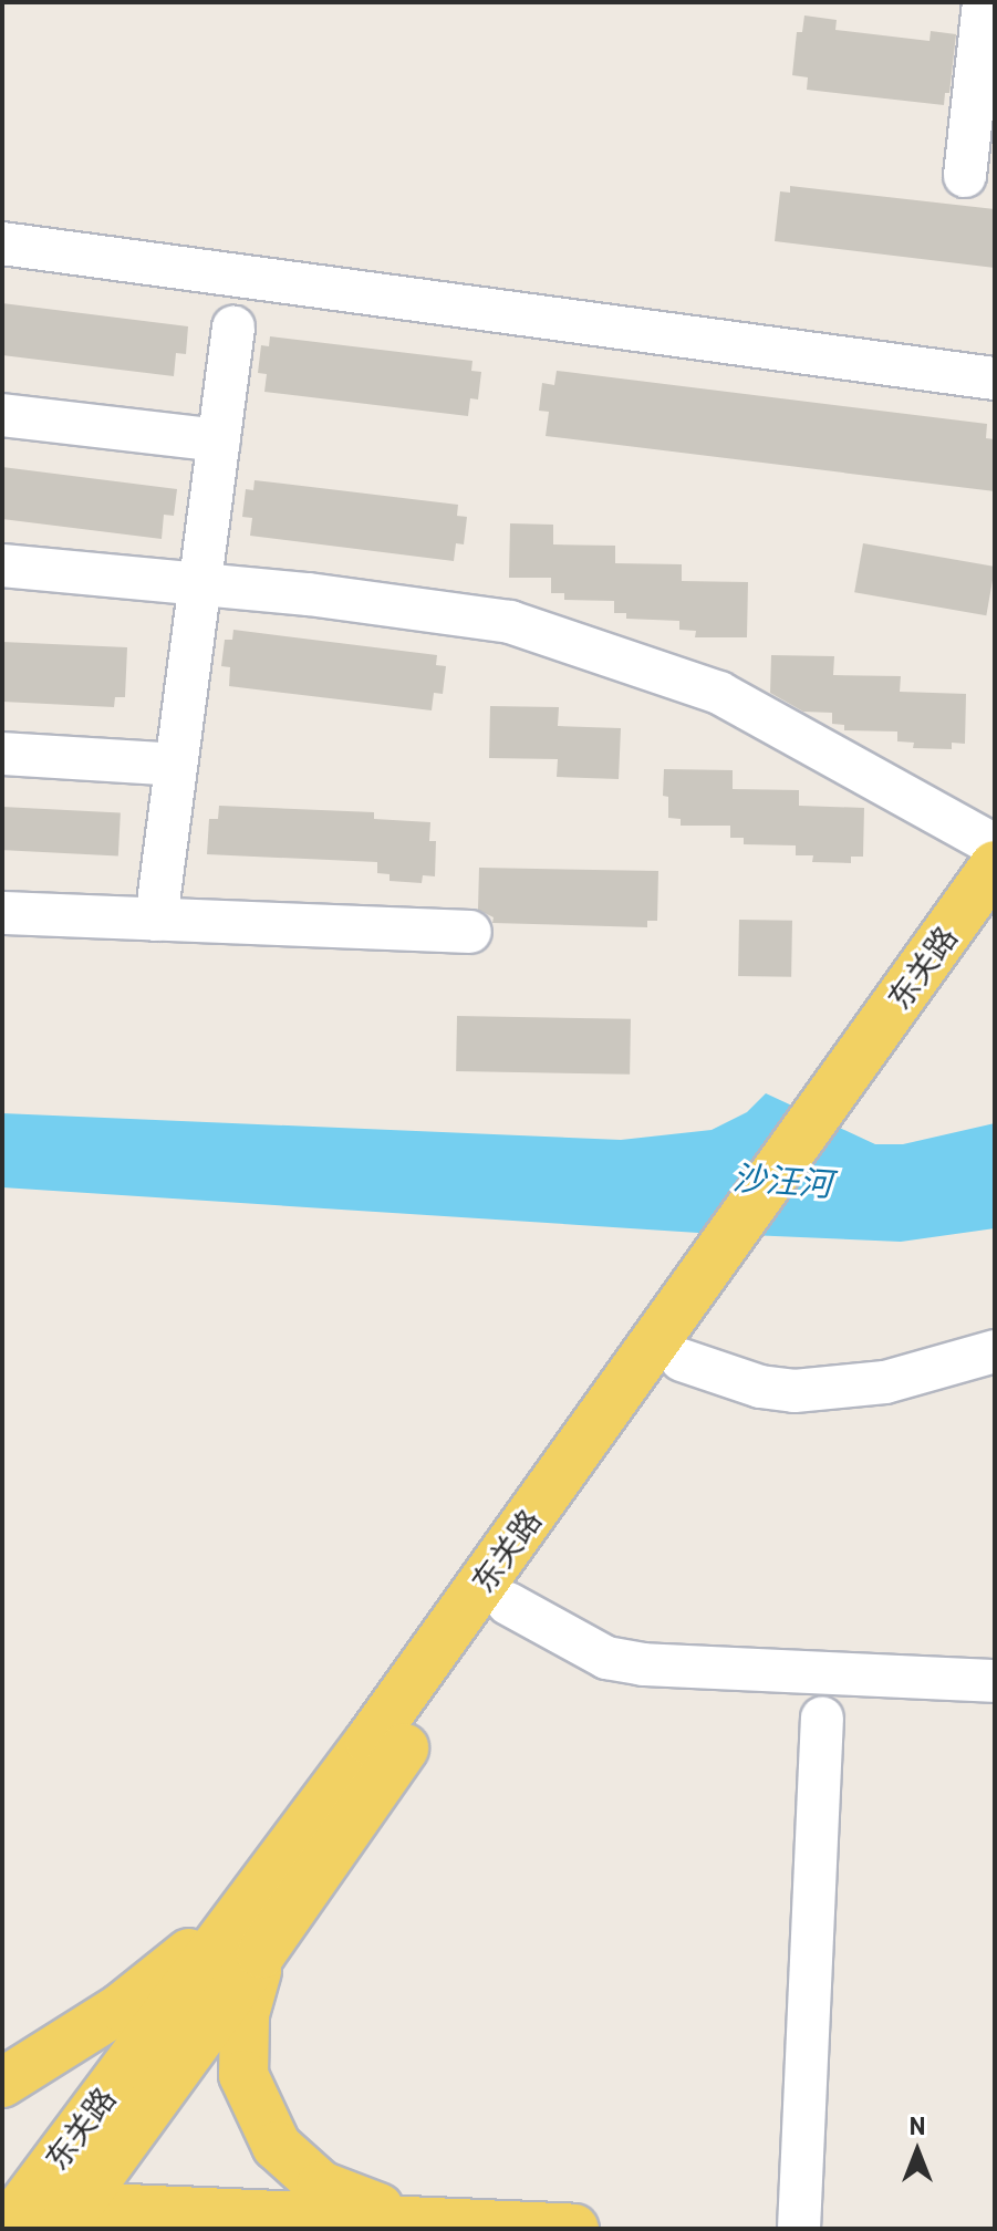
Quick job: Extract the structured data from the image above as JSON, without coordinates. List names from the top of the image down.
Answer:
{
  "streets": {
    "main road": ["东关路"]
  },
  "water": ["沙汪河"],
  "north": "top"
}
